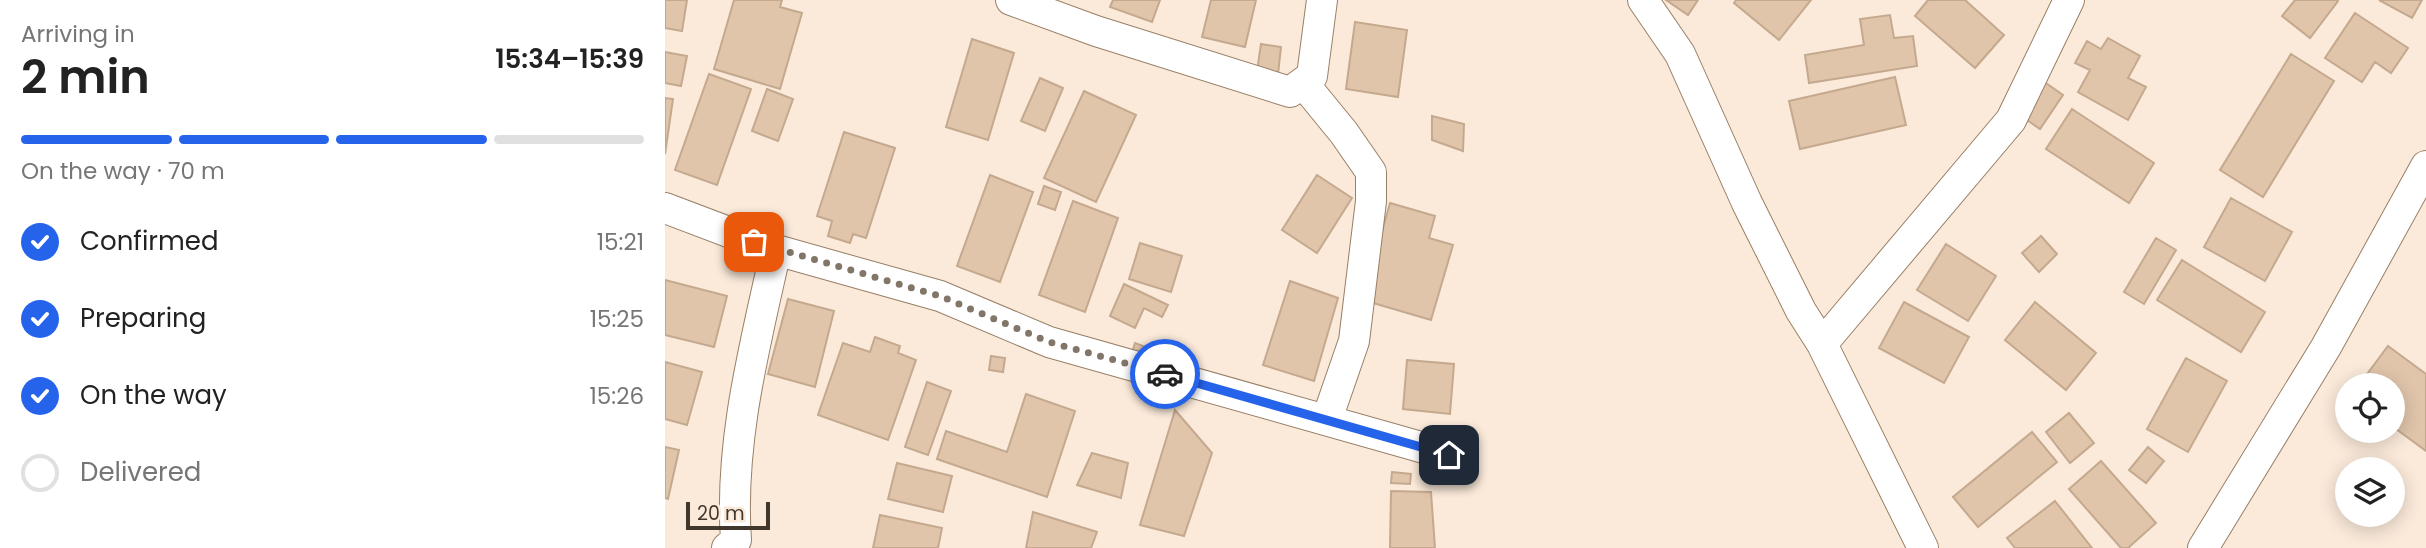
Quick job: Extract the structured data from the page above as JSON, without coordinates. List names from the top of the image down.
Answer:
{
  "scale_bar": "20 m",
  "page": {
    "heading": ["2 min", "Arriving in", "15:34–15:39"],
    "bar": "On the way · 70 m",
    "list": [
      ["Confirmed", "15:21"],
      ["Preparing", "15:25"],
      ["On the way", "15:26"],
      "Delivered"
    ],
    "scale": "20 m"
  }
}
